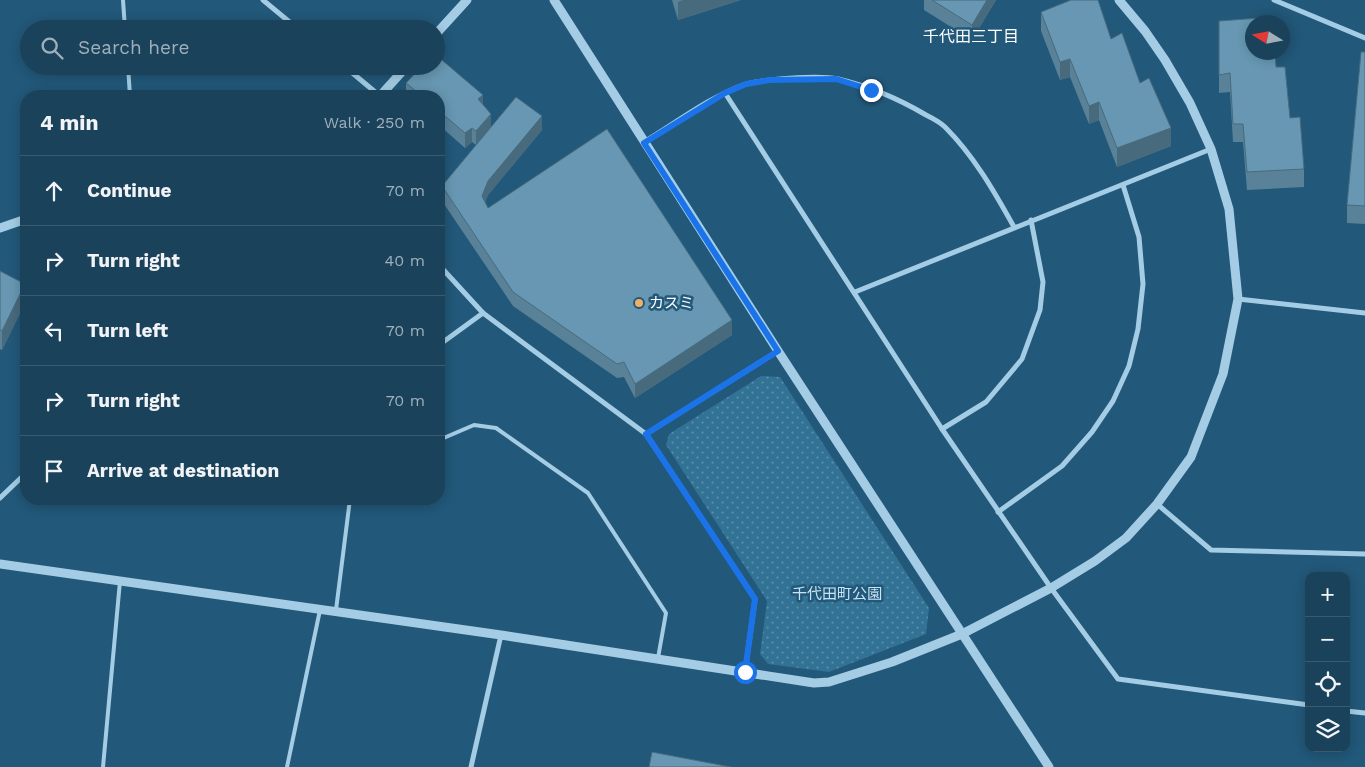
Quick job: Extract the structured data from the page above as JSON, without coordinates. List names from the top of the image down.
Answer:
{
  "districts": ["千代田三丁目"],
  "parks": ["千代田町公園"],
  "places": ["カスミ"],
  "north": "left",
  "page": {
    "search": "Search here",
    "heading": ["4 min", "Walk · 250 m"],
    "list": [
      ["Continue", "70 m"],
      ["Turn right", "40 m"],
      ["Turn left", "70 m"],
      ["Turn right", "70 m"],
      "Arrive at destination"
    ],
    "map_buttons": ["+", "−"]
  }
}
